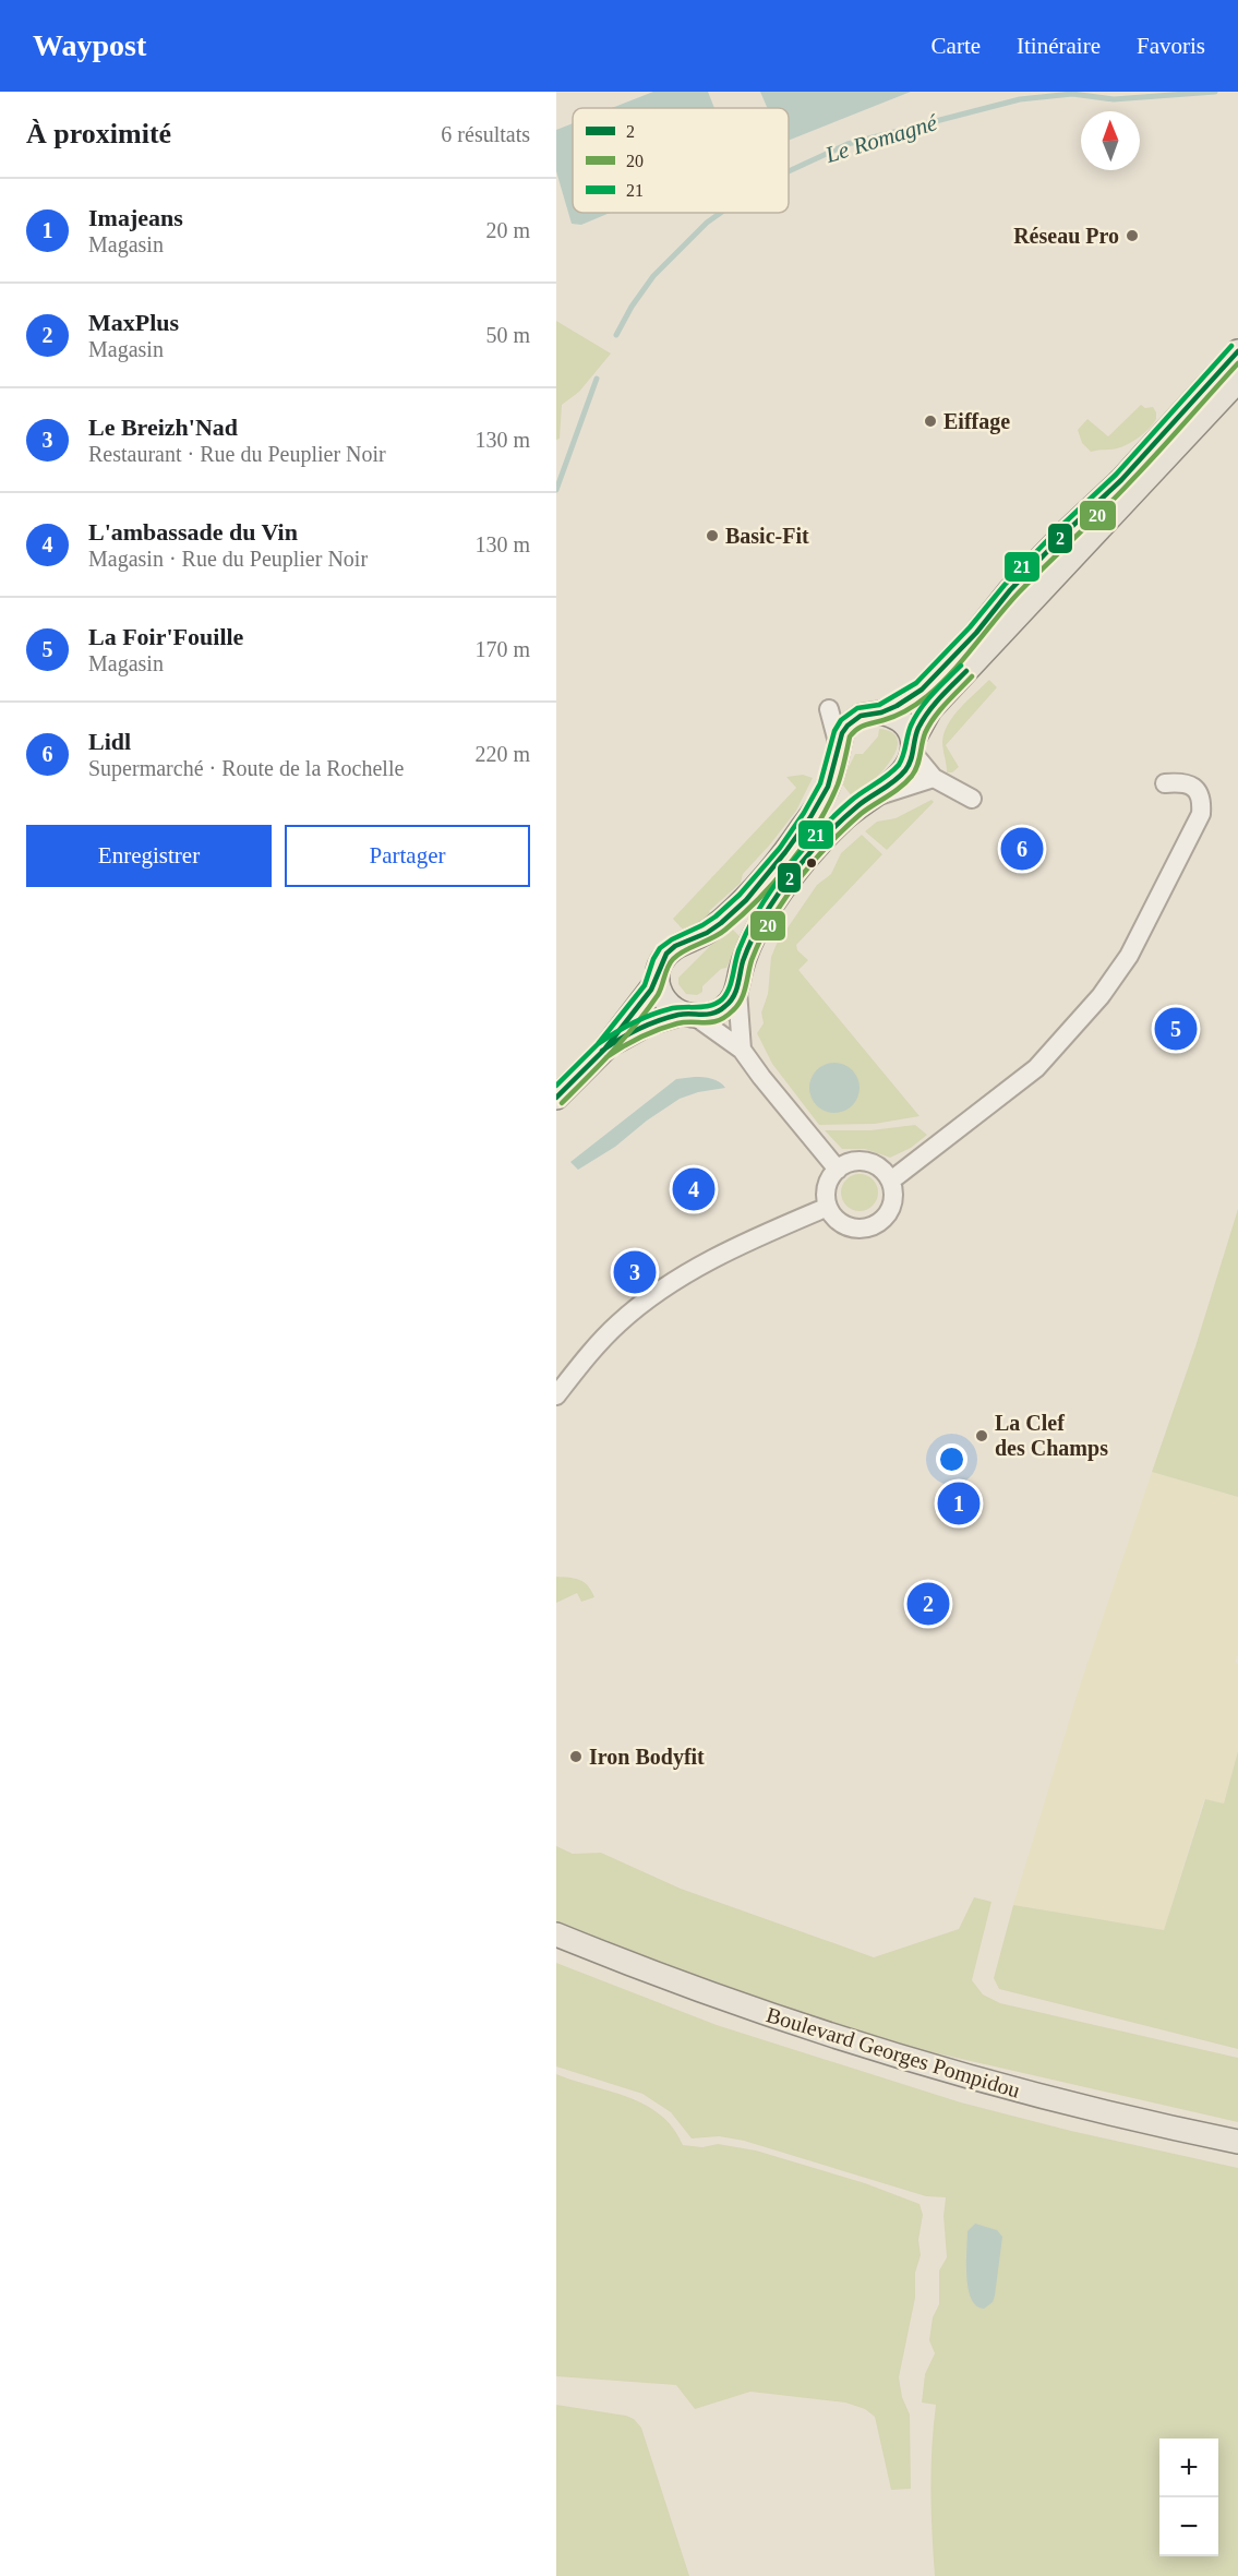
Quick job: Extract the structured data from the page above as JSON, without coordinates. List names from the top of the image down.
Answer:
{
  "streets": {
    "main road": ["Boulevard Georges Pompidou"]
  },
  "water": ["Le Romagné"],
  "places": [
    "Réseau Pro",
    "Eiffage",
    "Basic-Fit",
    "La Clef des Champs",
    "Iron Bodyfit"
  ],
  "lines": ["transit line 21", "transit line 2", "transit line 20"],
  "legend": ["2", "20", "21"],
  "north": "top",
  "page": {
    "header": "Waypost",
    "nav": ["Carte", "Itinéraire", "Favoris"],
    "heading": ["À proximité", "6 résultats"],
    "list": [
      {
        "mark": "1",
        "name": "Imajeans",
        "note": "Magasin",
        "value": "20 m"
      },
      {
        "mark": "2",
        "name": "MaxPlus",
        "note": "Magasin",
        "value": "50 m"
      },
      {
        "mark": "3",
        "name": "Le Breizh'Nad",
        "note": "Restaurant · Rue du Peuplier Noir",
        "value": "130 m"
      },
      {
        "mark": "4",
        "name": "L'ambassade du Vin",
        "note": "Magasin · Rue du Peuplier Noir",
        "value": "130 m"
      },
      {
        "mark": "5",
        "name": "La Foir'Fouille",
        "note": "Magasin",
        "value": "170 m"
      },
      {
        "mark": "6",
        "name": "Lidl",
        "note": "Supermarché · Route de la Rochelle",
        "value": "220 m"
      }
    ],
    "buttons": ["Enregistrer", "Partager"],
    "pins": [
      "6",
      "5",
      "4",
      "3",
      "1",
      "2"
    ],
    "map_buttons": ["+", "−"]
  }
}
